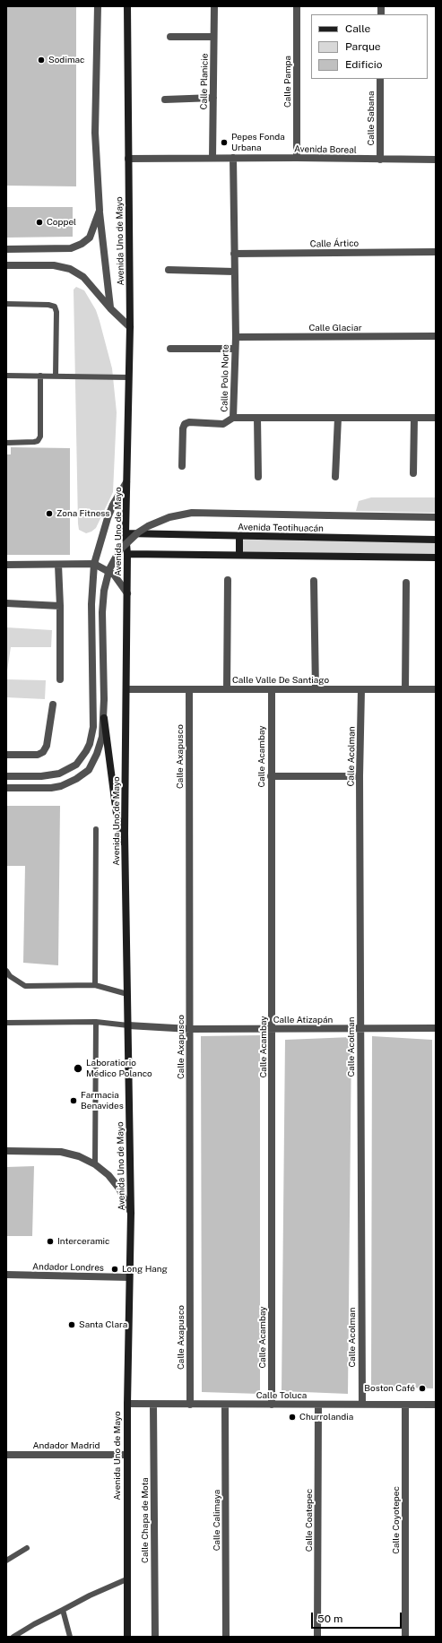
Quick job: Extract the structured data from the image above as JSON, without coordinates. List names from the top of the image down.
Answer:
{
  "streets": {
    "main road": ["Avenida Uno de Mayo", "Avenida Teotihuacán"],
    "street": [
      "Calle Planicie",
      "Calle Pampa",
      "Calle Sabana",
      "Avenida Boreal",
      "Calle Ártico",
      "Calle Glaciar",
      "Calle Polo Norte",
      "Calle Valle De Santiago",
      "Calle Axapusco",
      "Calle Acambay",
      "Calle Acolman",
      "Calle Atizapán",
      "Andador Londres",
      "Calle Toluca",
      "Andador Madrid",
      "Calle Chapa de Mota",
      "Calle Calimaya",
      "Calle Coatepec",
      "Calle Coyotepec"
    ]
  },
  "crossings": [
    ["Calle Planicie", "Avenida Boreal"],
    ["Calle Pampa", "Avenida Boreal"],
    ["Calle Sabana", "Avenida Boreal"],
    ["Avenida Boreal", "Avenida Uno de Mayo"],
    ["Avenida Boreal", "Calle Polo Norte"],
    ["Avenida Uno de Mayo", "Avenida Teotihuacán"],
    ["Avenida Uno de Mayo", "Calle Valle De Santiago"],
    ["Avenida Uno de Mayo", "Calle Atizapán"],
    ["Avenida Uno de Mayo", "Andador Londres"],
    ["Avenida Uno de Mayo", "Calle Toluca"],
    ["Avenida Uno de Mayo", "Andador Madrid"],
    ["Calle Ártico", "Calle Polo Norte"],
    ["Calle Glaciar", "Calle Polo Norte"],
    ["Calle Valle De Santiago", "Calle Axapusco"],
    ["Calle Valle De Santiago", "Calle Acambay"],
    ["Calle Valle De Santiago", "Calle Acolman"],
    ["Calle Axapusco", "Calle Atizapán"],
    ["Calle Axapusco", "Calle Toluca"],
    ["Calle Acambay", "Calle Atizapán"],
    ["Calle Acambay", "Calle Toluca"],
    ["Calle Acolman", "Calle Atizapán"],
    ["Calle Acolman", "Calle Toluca"],
    ["Calle Toluca", "Calle Chapa de Mota"],
    ["Calle Toluca", "Calle Calimaya"],
    ["Calle Toluca", "Calle Coatepec"],
    ["Calle Toluca", "Calle Coyotepec"]
  ],
  "places": [
    "Sodimac",
    "Pepes Fonda Urbana",
    "Coppel",
    "Zona Fitness",
    "Laboratiorio Médico Polanco",
    "Farmacia Benavides",
    "Interceramic",
    "Long Hang",
    "Santa Clara",
    "Boston Café",
    "Churrolandia"
  ],
  "legend": ["Calle", "Parque", "Edificio"],
  "scale_bar": "50 m"
}
